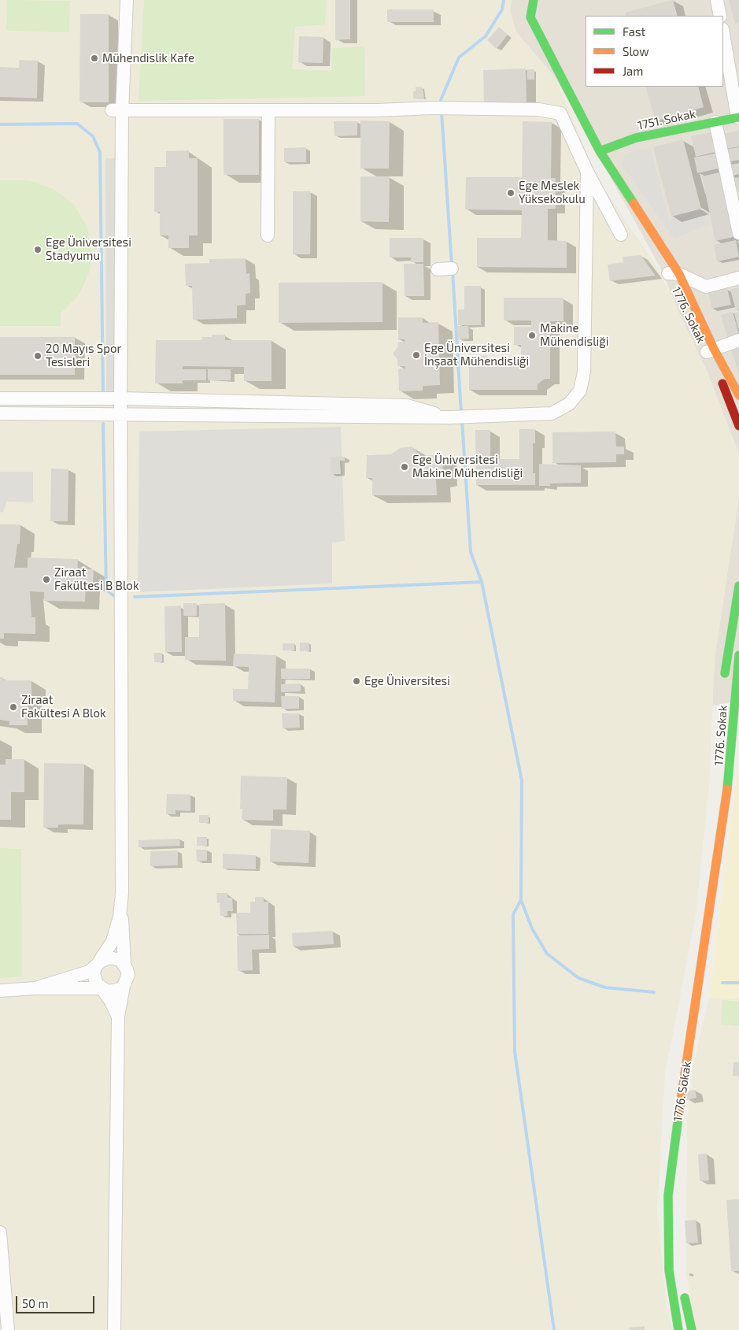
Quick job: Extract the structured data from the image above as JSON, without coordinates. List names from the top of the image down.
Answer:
{
  "streets": {
    "street": ["1751. Sokak", "1776. Sokak"]
  },
  "crossings": [
    ["1751. Sokak", "1776. Sokak"]
  ],
  "places": [
    "Mühendislik Kafe",
    "Ege Meslek Yüksekokulu",
    "Ege Üniversitesi Stadyumu",
    "Makine Mühendisliği",
    "Ege Üniversitesi İnşaat Mühendisliği",
    "20 Mayıs Spor Tesisleri",
    "Ege Üniversitesi Makine Mühendisliği",
    "Ziraat Fakültesi B Blok",
    "Ege Üniversitesi",
    "Ziraat Fakültesi A Blok"
  ],
  "legend": ["Fast", "Slow", "Jam"],
  "scale_bar": "50 m"
}
